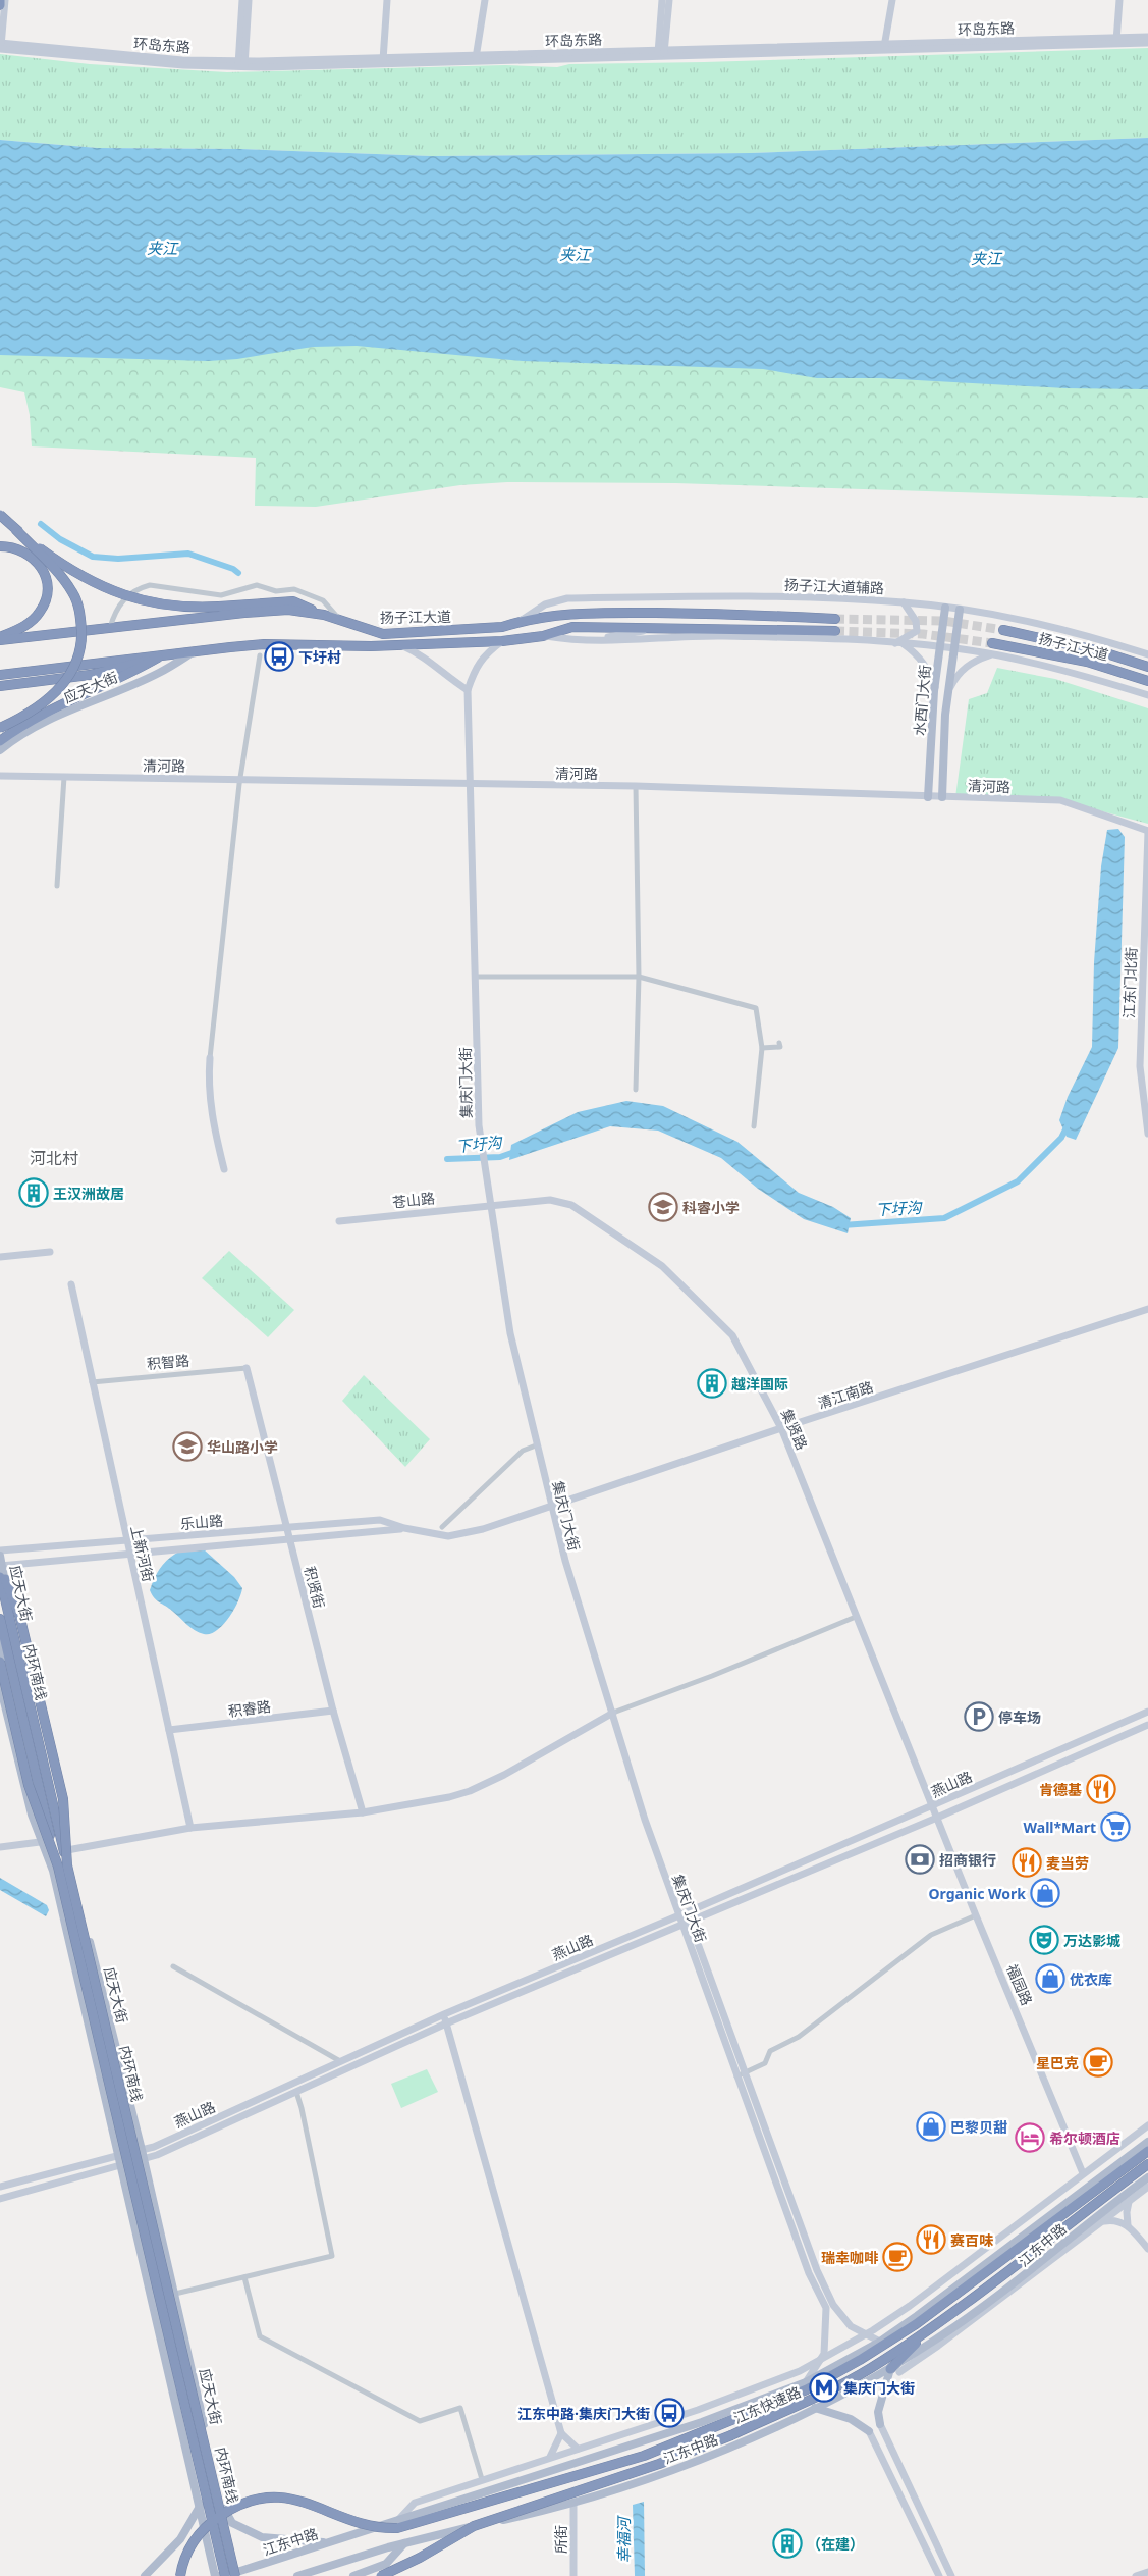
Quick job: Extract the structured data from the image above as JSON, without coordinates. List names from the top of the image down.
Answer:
{
  "streets": {
    "highway": ["扬子江大道", "内环南线", "江东快速路"],
    "main road": ["应天大街", "水西门大街", "江东中路"],
    "street": [
      "环岛东路",
      "扬子江大道辅路",
      "清河路",
      "江东门北街",
      "集庆门大街",
      "苍山路",
      "积智路",
      "清江南路",
      "集贤路",
      "乐山路",
      "上新河街",
      "积贤街",
      "积睿路",
      "燕山路",
      "福园路",
      "所街"
    ]
  },
  "crossings": [
    ["扬子江大道辅路", "扬子江大道"],
    ["扬子江大道辅路", "水西门大街"],
    ["扬子江大道", "应天大街"],
    ["应天大街", "乐山路"],
    ["应天大街", "内环南线"],
    ["应天大街", "燕山路"],
    ["应天大街", "江东中路"],
    ["水西门大街", "清河路"],
    ["清河路", "江东门北街"],
    ["清河路", "集庆门大街"],
    ["集庆门大街", "苍山路"],
    ["集庆门大街", "清江南路"],
    ["集庆门大街", "集贤路"],
    ["集庆门大街", "乐山路"],
    ["集庆门大街", "燕山路"],
    ["集庆门大街", "江东中路"],
    ["苍山路", "集贤路"],
    ["积智路", "上新河街"],
    ["积智路", "积贤街"],
    ["清江南路", "集贤路"],
    ["清江南路", "乐山路"],
    ["集贤路", "燕山路"],
    ["集贤路", "福园路"],
    ["乐山路", "上新河街"],
    ["乐山路", "积贤街"],
    ["上新河街", "积睿路"],
    ["积贤街", "积睿路"],
    ["内环南线", "江东中路"],
    ["燕山路", "福园路"],
    ["福园路", "江东中路"],
    ["江东中路", "江东快速路"],
    ["江东中路", "所街"]
  ],
  "districts": ["河北村"],
  "water": ["夹江", "下圩沟", "幸福河"],
  "places": {
    "bus stop": ["下圩村", "江东中路·集庆门大街"],
    "building": ["王汉洲故居", "越洋国际", "（在建）"],
    "school or university": ["科睿小学", "华山路小学"],
    "parking": ["停车场"],
    "restaurant": ["肯德基", "麦当劳", "赛百味"],
    "supermarket": ["Wall*Mart"],
    "bank": ["招商银行"],
    "shop": ["Organic Work", "优衣库", "巴黎贝甜"],
    "theatre": ["万达影城"],
    "cafe": ["星巴克", "瑞幸咖啡"],
    "hotel": ["希尔顿酒店"],
    "metro station": ["集庆门大街"]
  }
}
